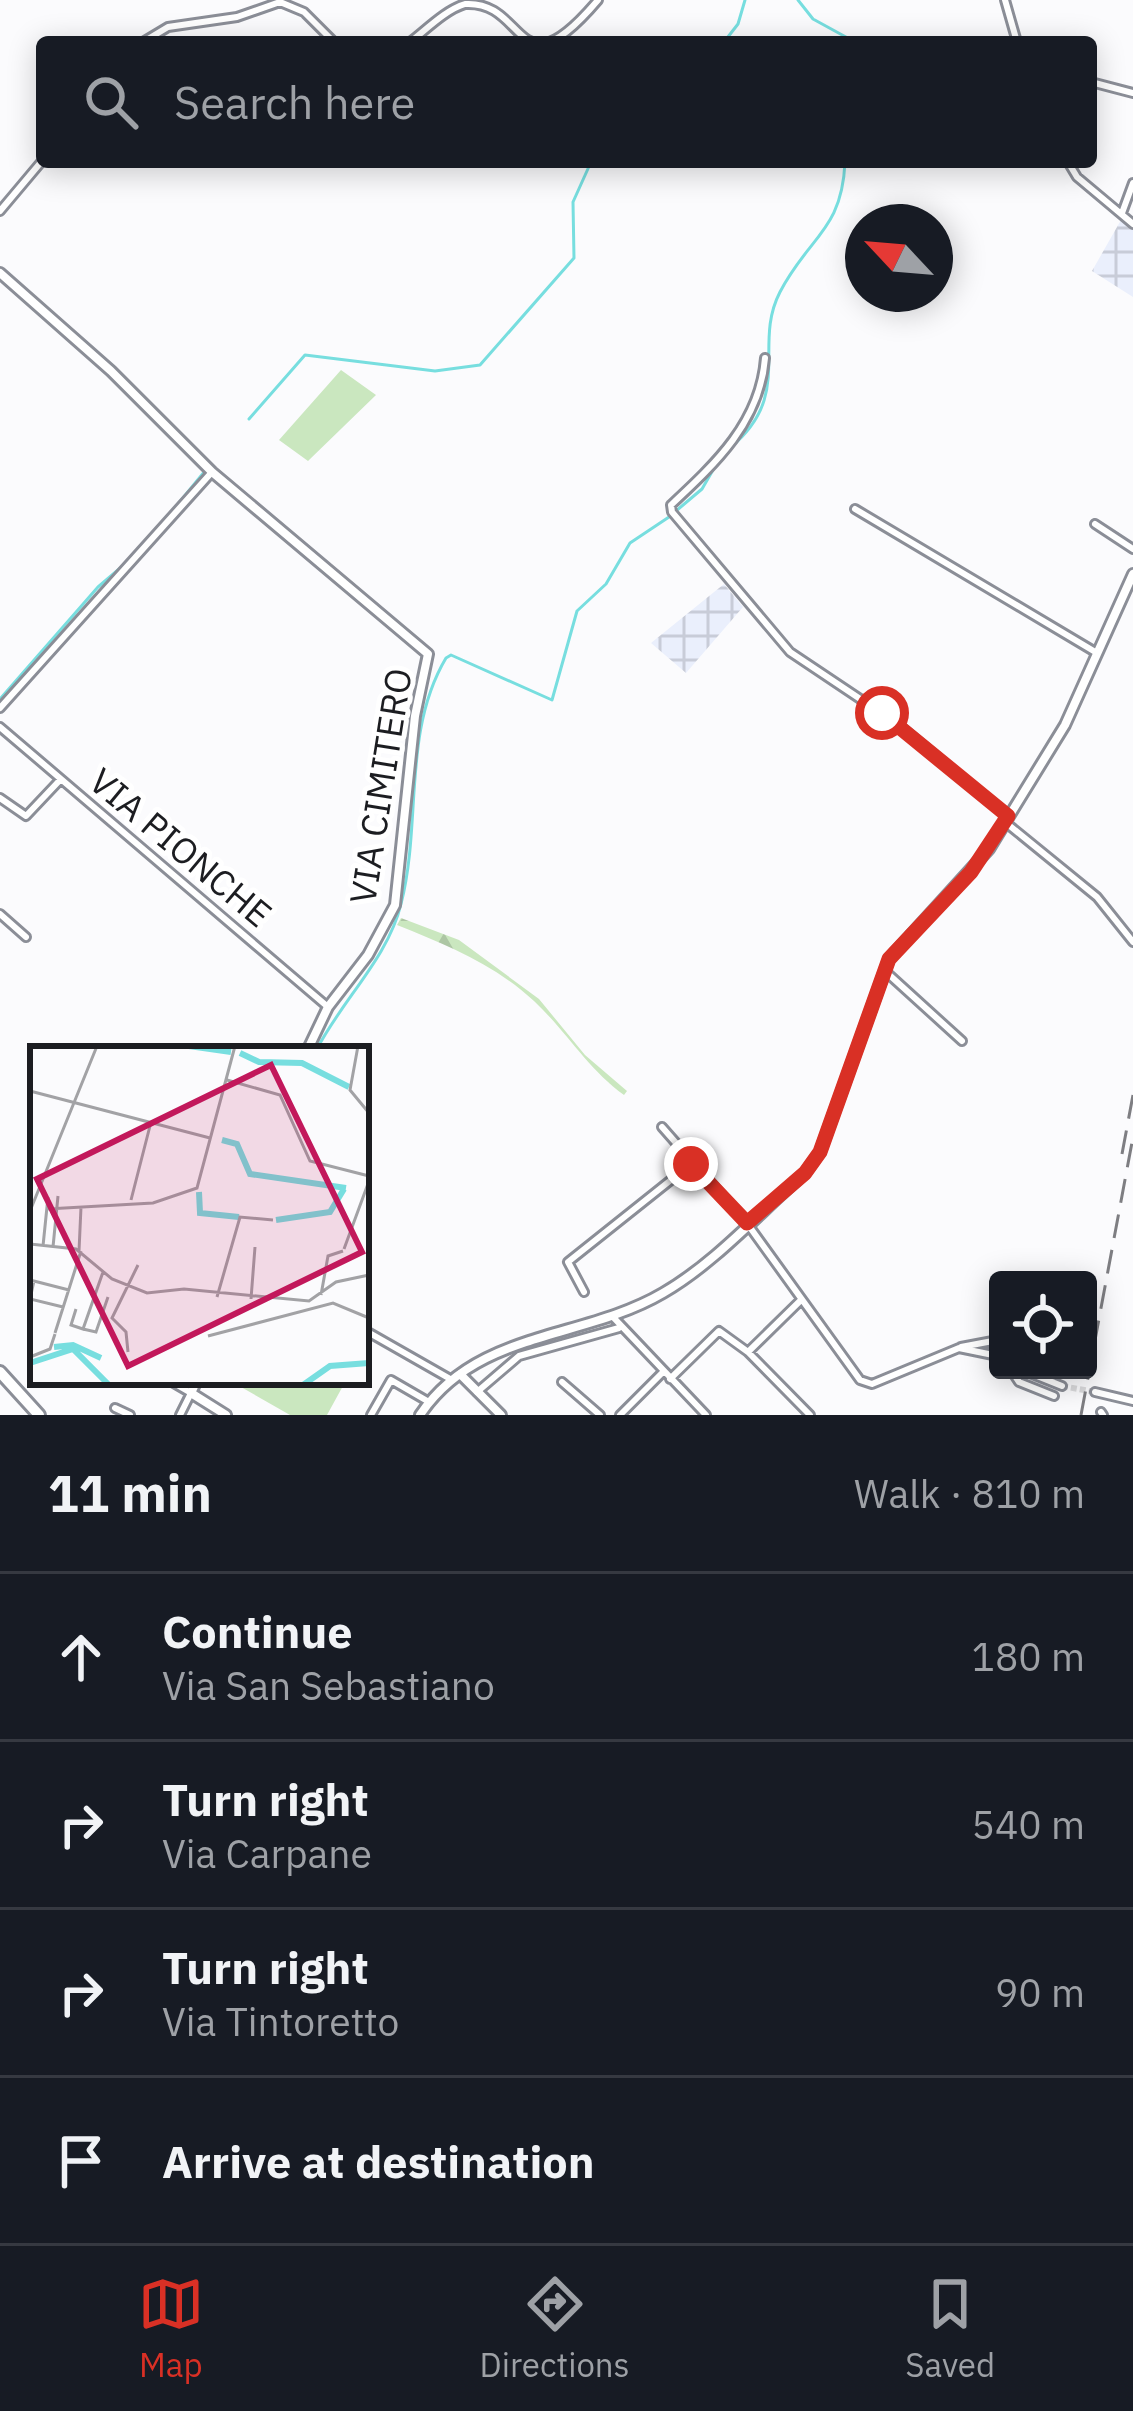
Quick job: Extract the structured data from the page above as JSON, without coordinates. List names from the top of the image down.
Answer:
{
  "streets": {
    "street": ["VIA CIMITERO", "VIA PIONCHE"]
  },
  "crossings": [
    ["VIA CIMITERO", "VIA PIONCHE"]
  ],
  "north": "top left",
  "page": {
    "search": "Search here",
    "heading": ["11 min", "Walk · 810 m"],
    "list": [
      ["Continue", "Via San Sebastiano", "180 m"],
      ["Turn right", "Via Carpane", "540 m"],
      ["Turn right", "Via Tintoretto", "90 m"],
      "Arrive at destination"
    ],
    "nav": ["Map", "Directions", "Saved"]
  }
}
